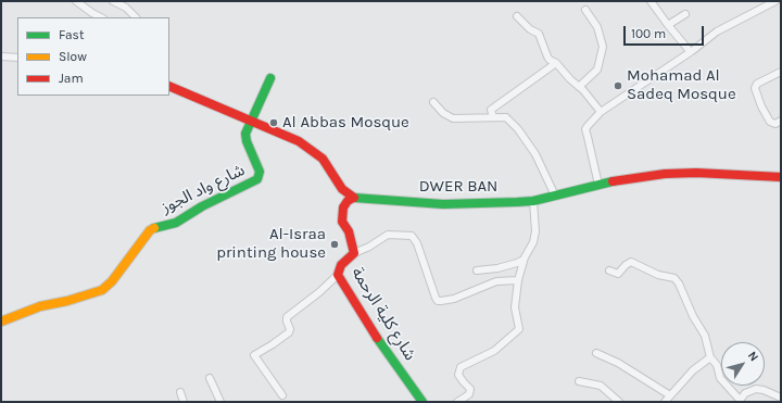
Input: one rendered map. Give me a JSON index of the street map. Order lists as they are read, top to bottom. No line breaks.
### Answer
{"streets":{"street":["DWER BAN","شارع واد الجوز","شارع كلية الرحمة"]},"crossings":[["DWER BAN","شارع كلية الرحمة"]],"places":["Mohamad Al Sadeq Mosque","Al Abbas Mosque","Al-Israa printing house"],"legend":["Fast","Slow","Jam"],"scale_bar":"100 m","north":"top right"}
